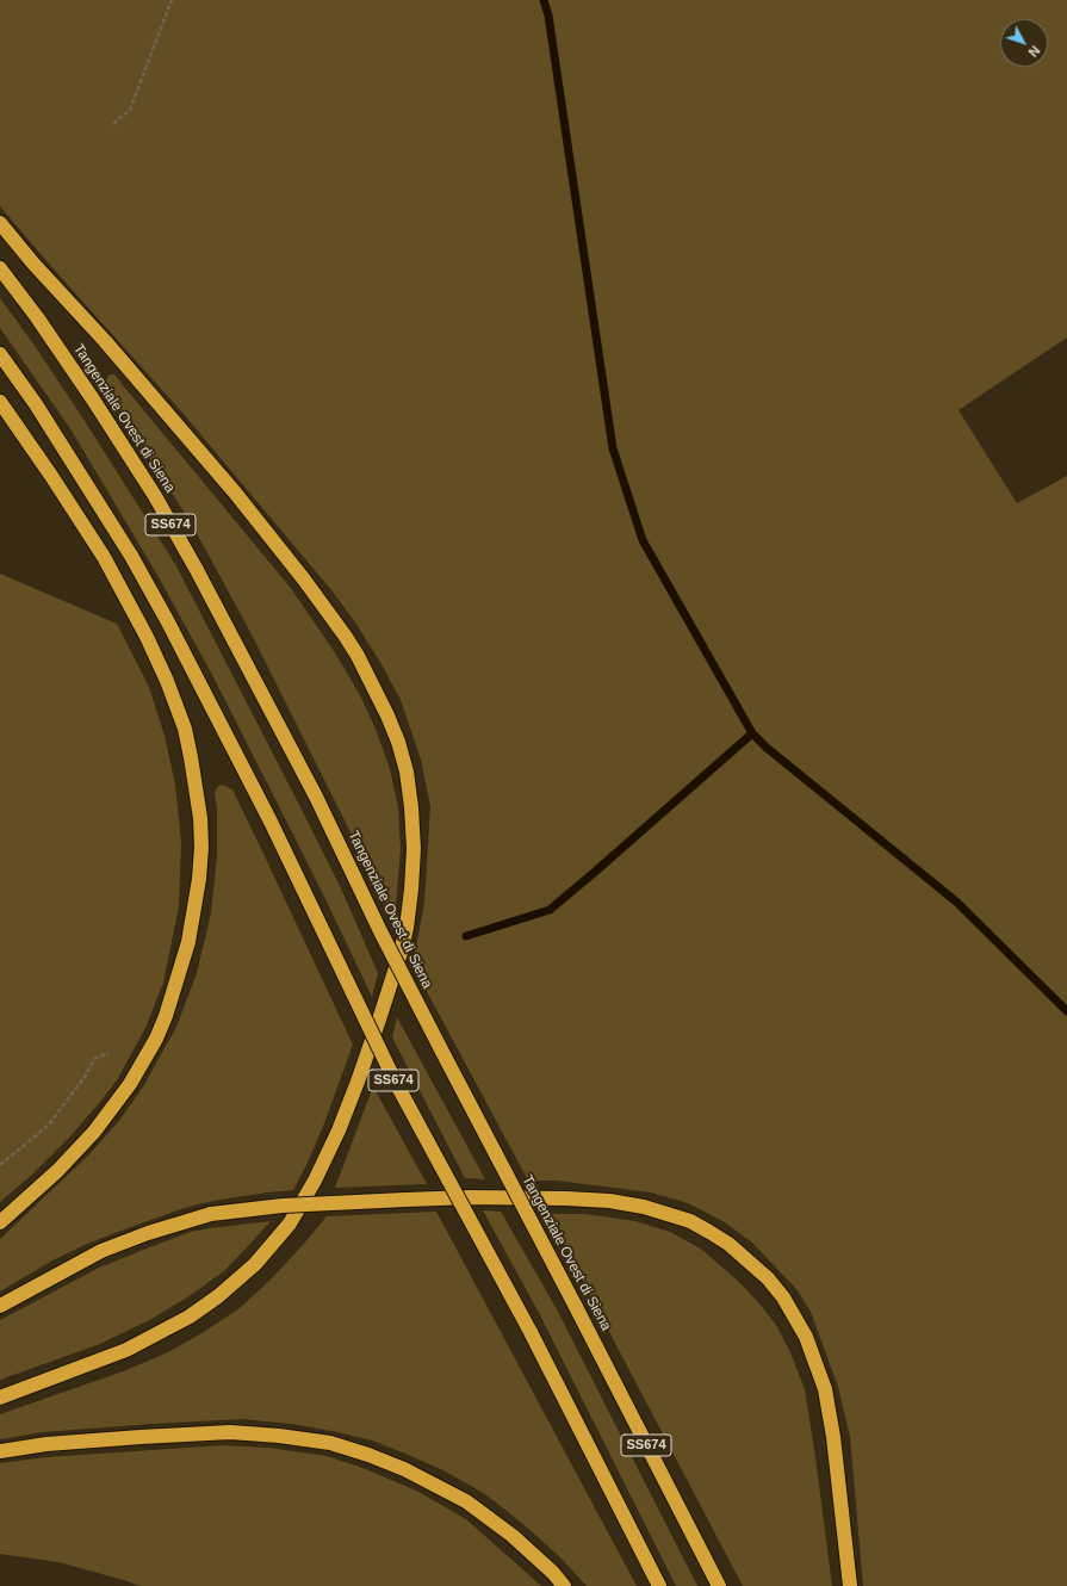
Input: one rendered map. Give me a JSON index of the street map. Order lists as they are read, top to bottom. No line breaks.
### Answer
{"streets":{"highway":["Tangenziale Ovest di Siena","SS674"]},"north":"bottom right"}
